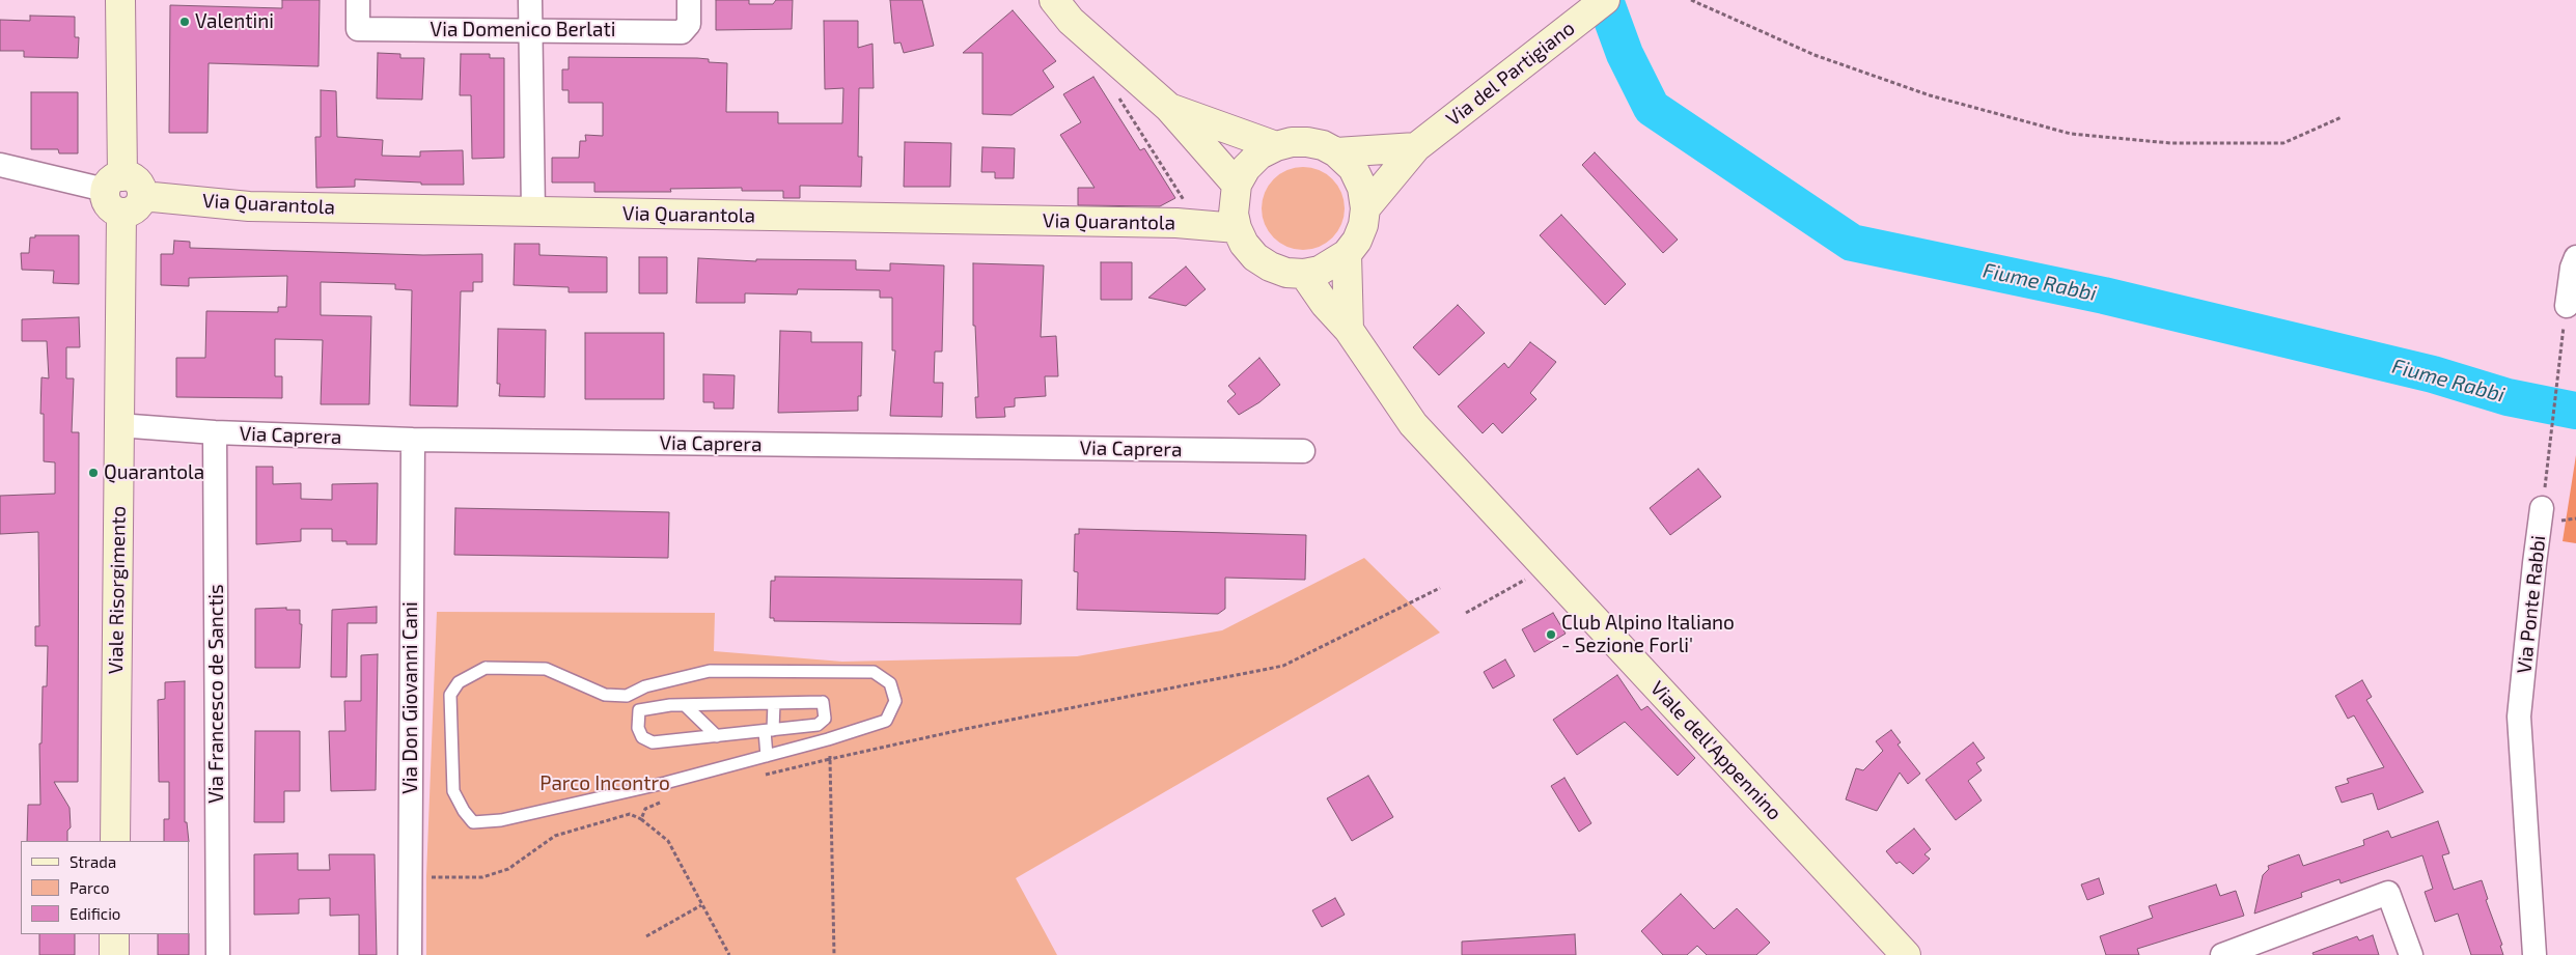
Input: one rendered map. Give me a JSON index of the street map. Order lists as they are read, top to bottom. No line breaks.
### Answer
{"streets":{"main road":["Via del Partigiano","Via Quarantola","Viale Risorgimento","Viale dell'Appennino"],"street":["Via Domenico Berlati","Via Caprera","Via Ponte Rabbi","Via Francesco de Sanctis","Via Don Giovanni Cani"]},"crossings":[["Via del Partigiano","Via Quarantola"],["Via del Partigiano","Viale dell'Appennino"],["Via Quarantola","Viale Risorgimento"],["Via Quarantola","Viale dell'Appennino"],["Via Caprera","Viale Risorgimento"],["Via Caprera","Via Francesco de Sanctis"],["Via Caprera","Via Don Giovanni Cani"]],"water":["Fiume Rabbi"],"parks":["Parco Incontro"],"places":["Valentini","Quarantola","Club Alpino Italiano - Sezione Forli'"],"legend":["Strada","Parco","Edificio"]}
